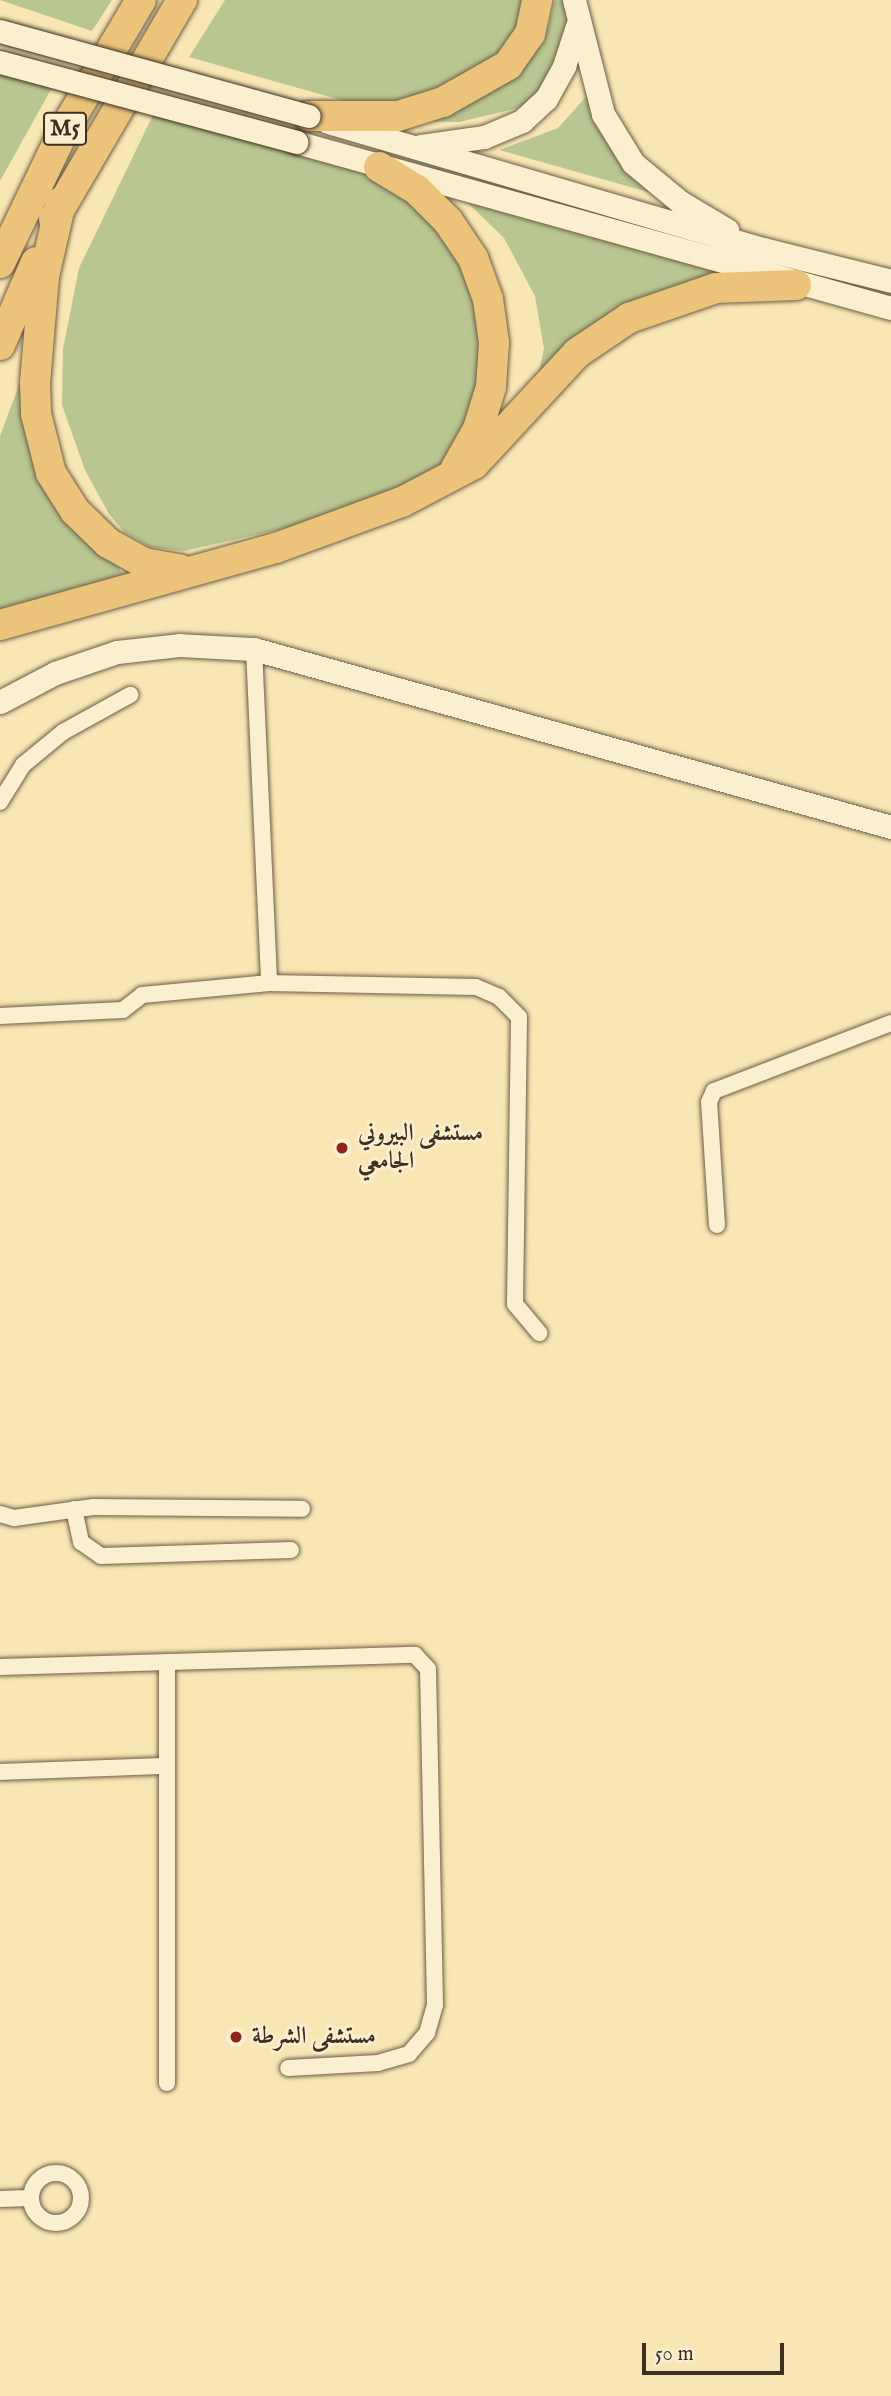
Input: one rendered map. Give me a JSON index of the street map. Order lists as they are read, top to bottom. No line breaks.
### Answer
{"streets":{"highway":["M5"]},"places":["مستشفى البيروني الجامعي","مستشفى الشرطة"],"scale_bar":"50 m"}
